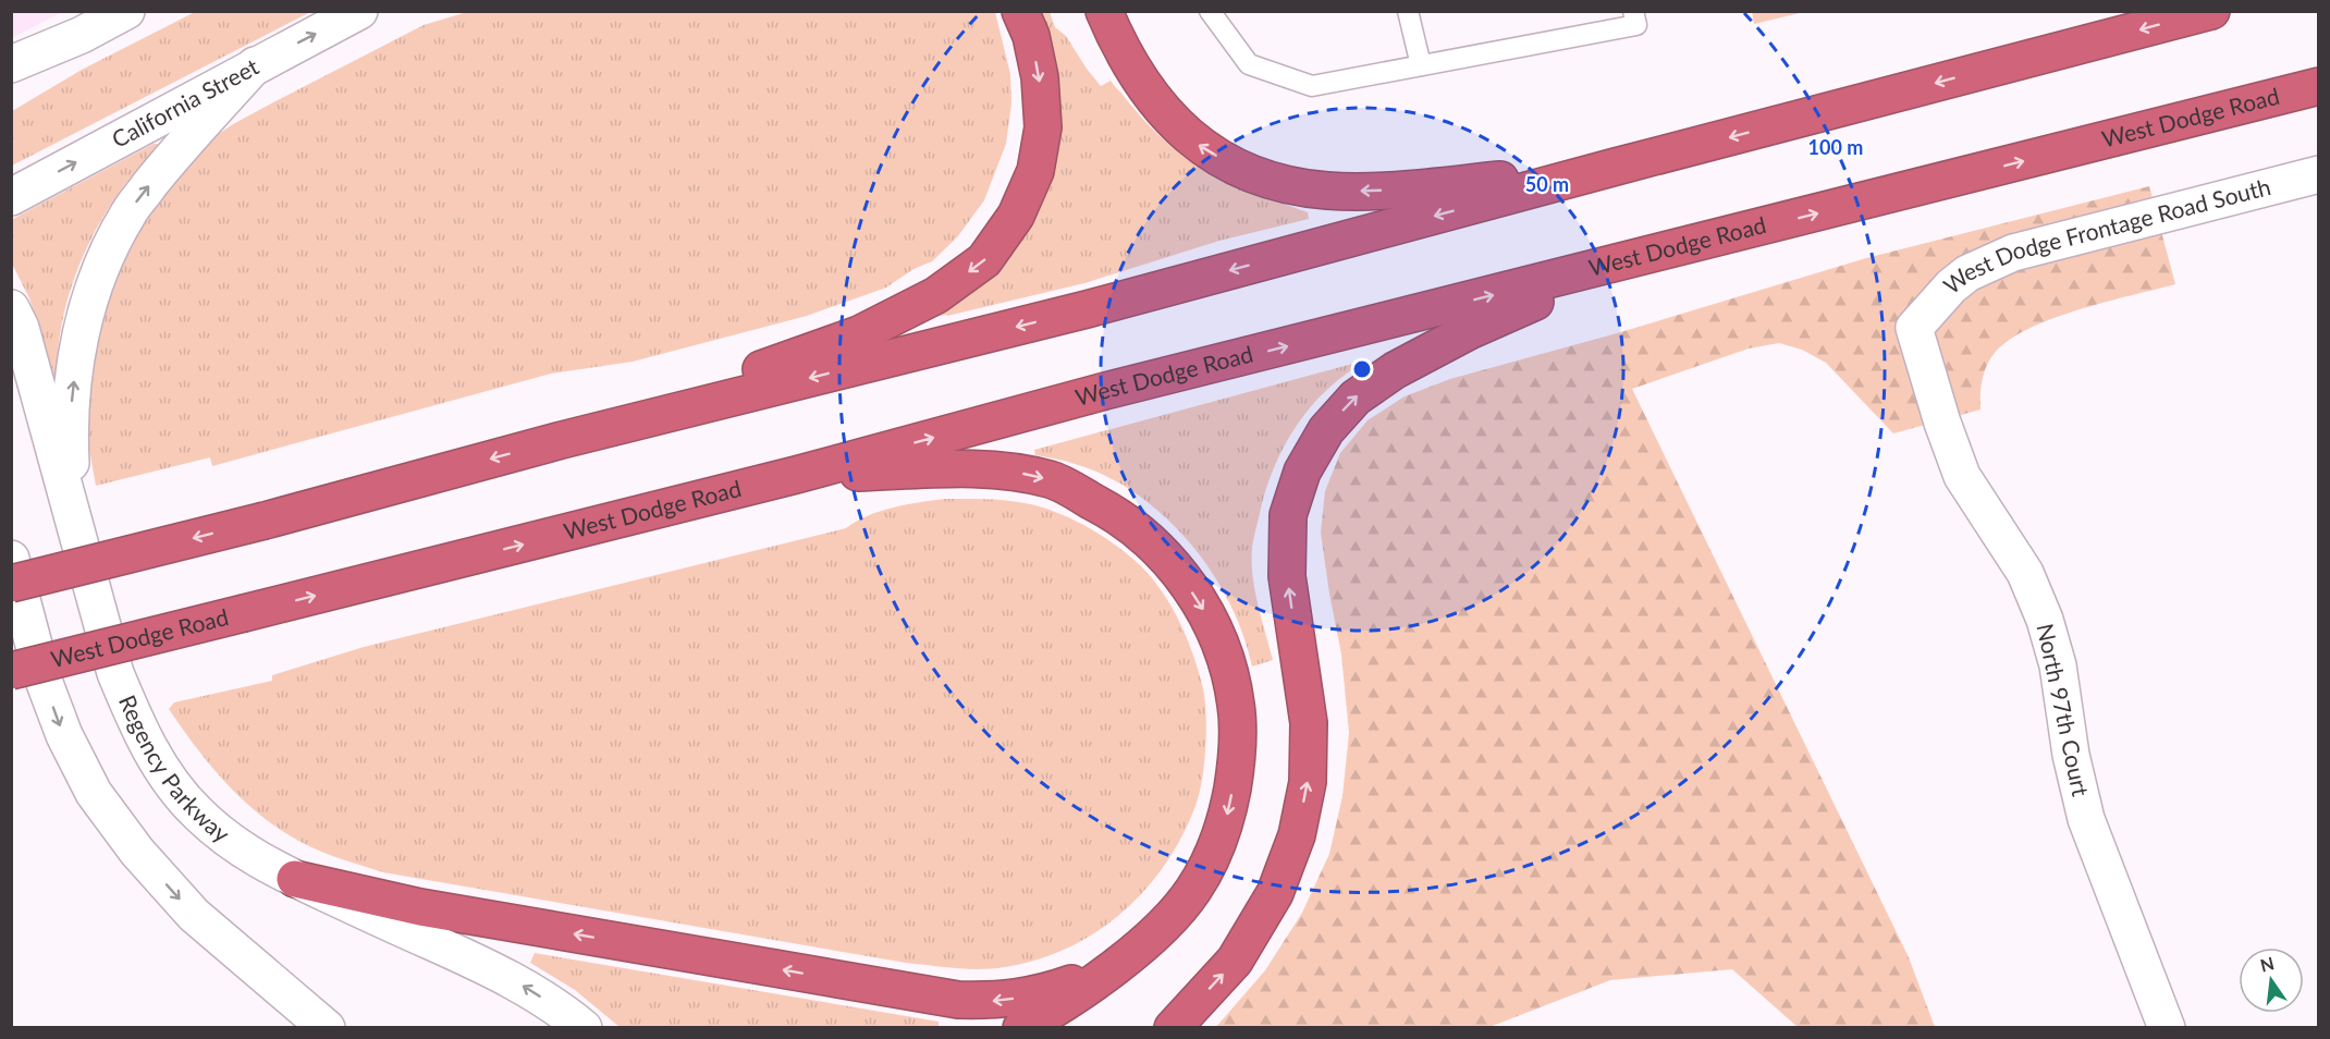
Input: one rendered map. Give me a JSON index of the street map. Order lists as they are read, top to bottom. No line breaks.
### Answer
{"streets":{"highway":["West Dodge Road"],"main road":["California Street","West Dodge Frontage Road South","North 97th Court","Regency Parkway"]},"crossings":[["West Dodge Frontage Road South","North 97th Court"]],"north":"top","rings":["100 m","50 m"]}
